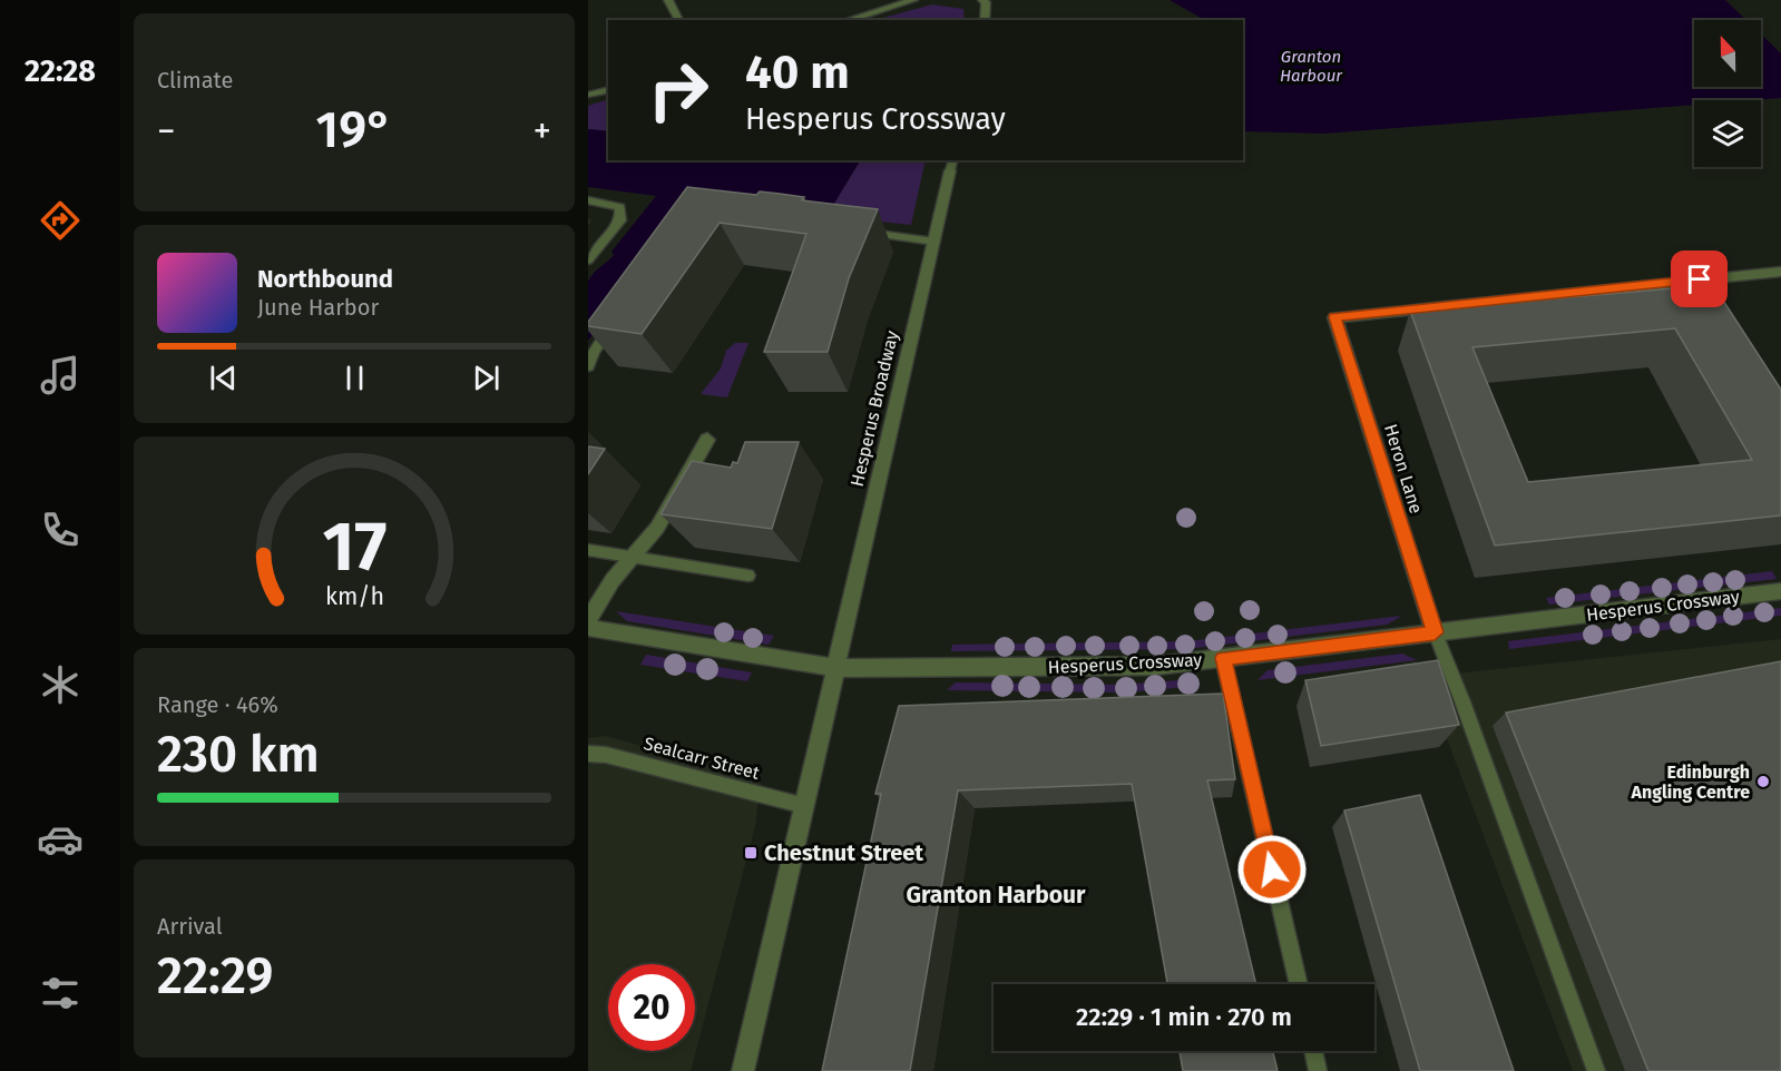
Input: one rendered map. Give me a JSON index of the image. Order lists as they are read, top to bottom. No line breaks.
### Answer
{"streets":{"street":["Hesperus Broadway","Heron Lane","Hesperus Crossway"],"lane":["Sealcarr Street"]},"crossings":[["Hesperus Broadway","Hesperus Crossway"],["Heron Lane","Hesperus Crossway"]],"districts":["Granton Harbour"],"water":["Granton Harbour"],"places":{"other":["Edinburgh Angling Centre"],"transit":["Chestnut Street"]},"north":"top","page":{"tabs":"22:28","tile":["Climate",["Range · 46%","230 km"],["Arrival","22:29"]],"turn":["40 m","Hesperus Crossway"],"heat":["−","19°","+"],"song":["Northbound","June Harbor"],"limit":"20","trip":"22:29 · 1 min · 270 m","gauge":["17","km/h"]}}
